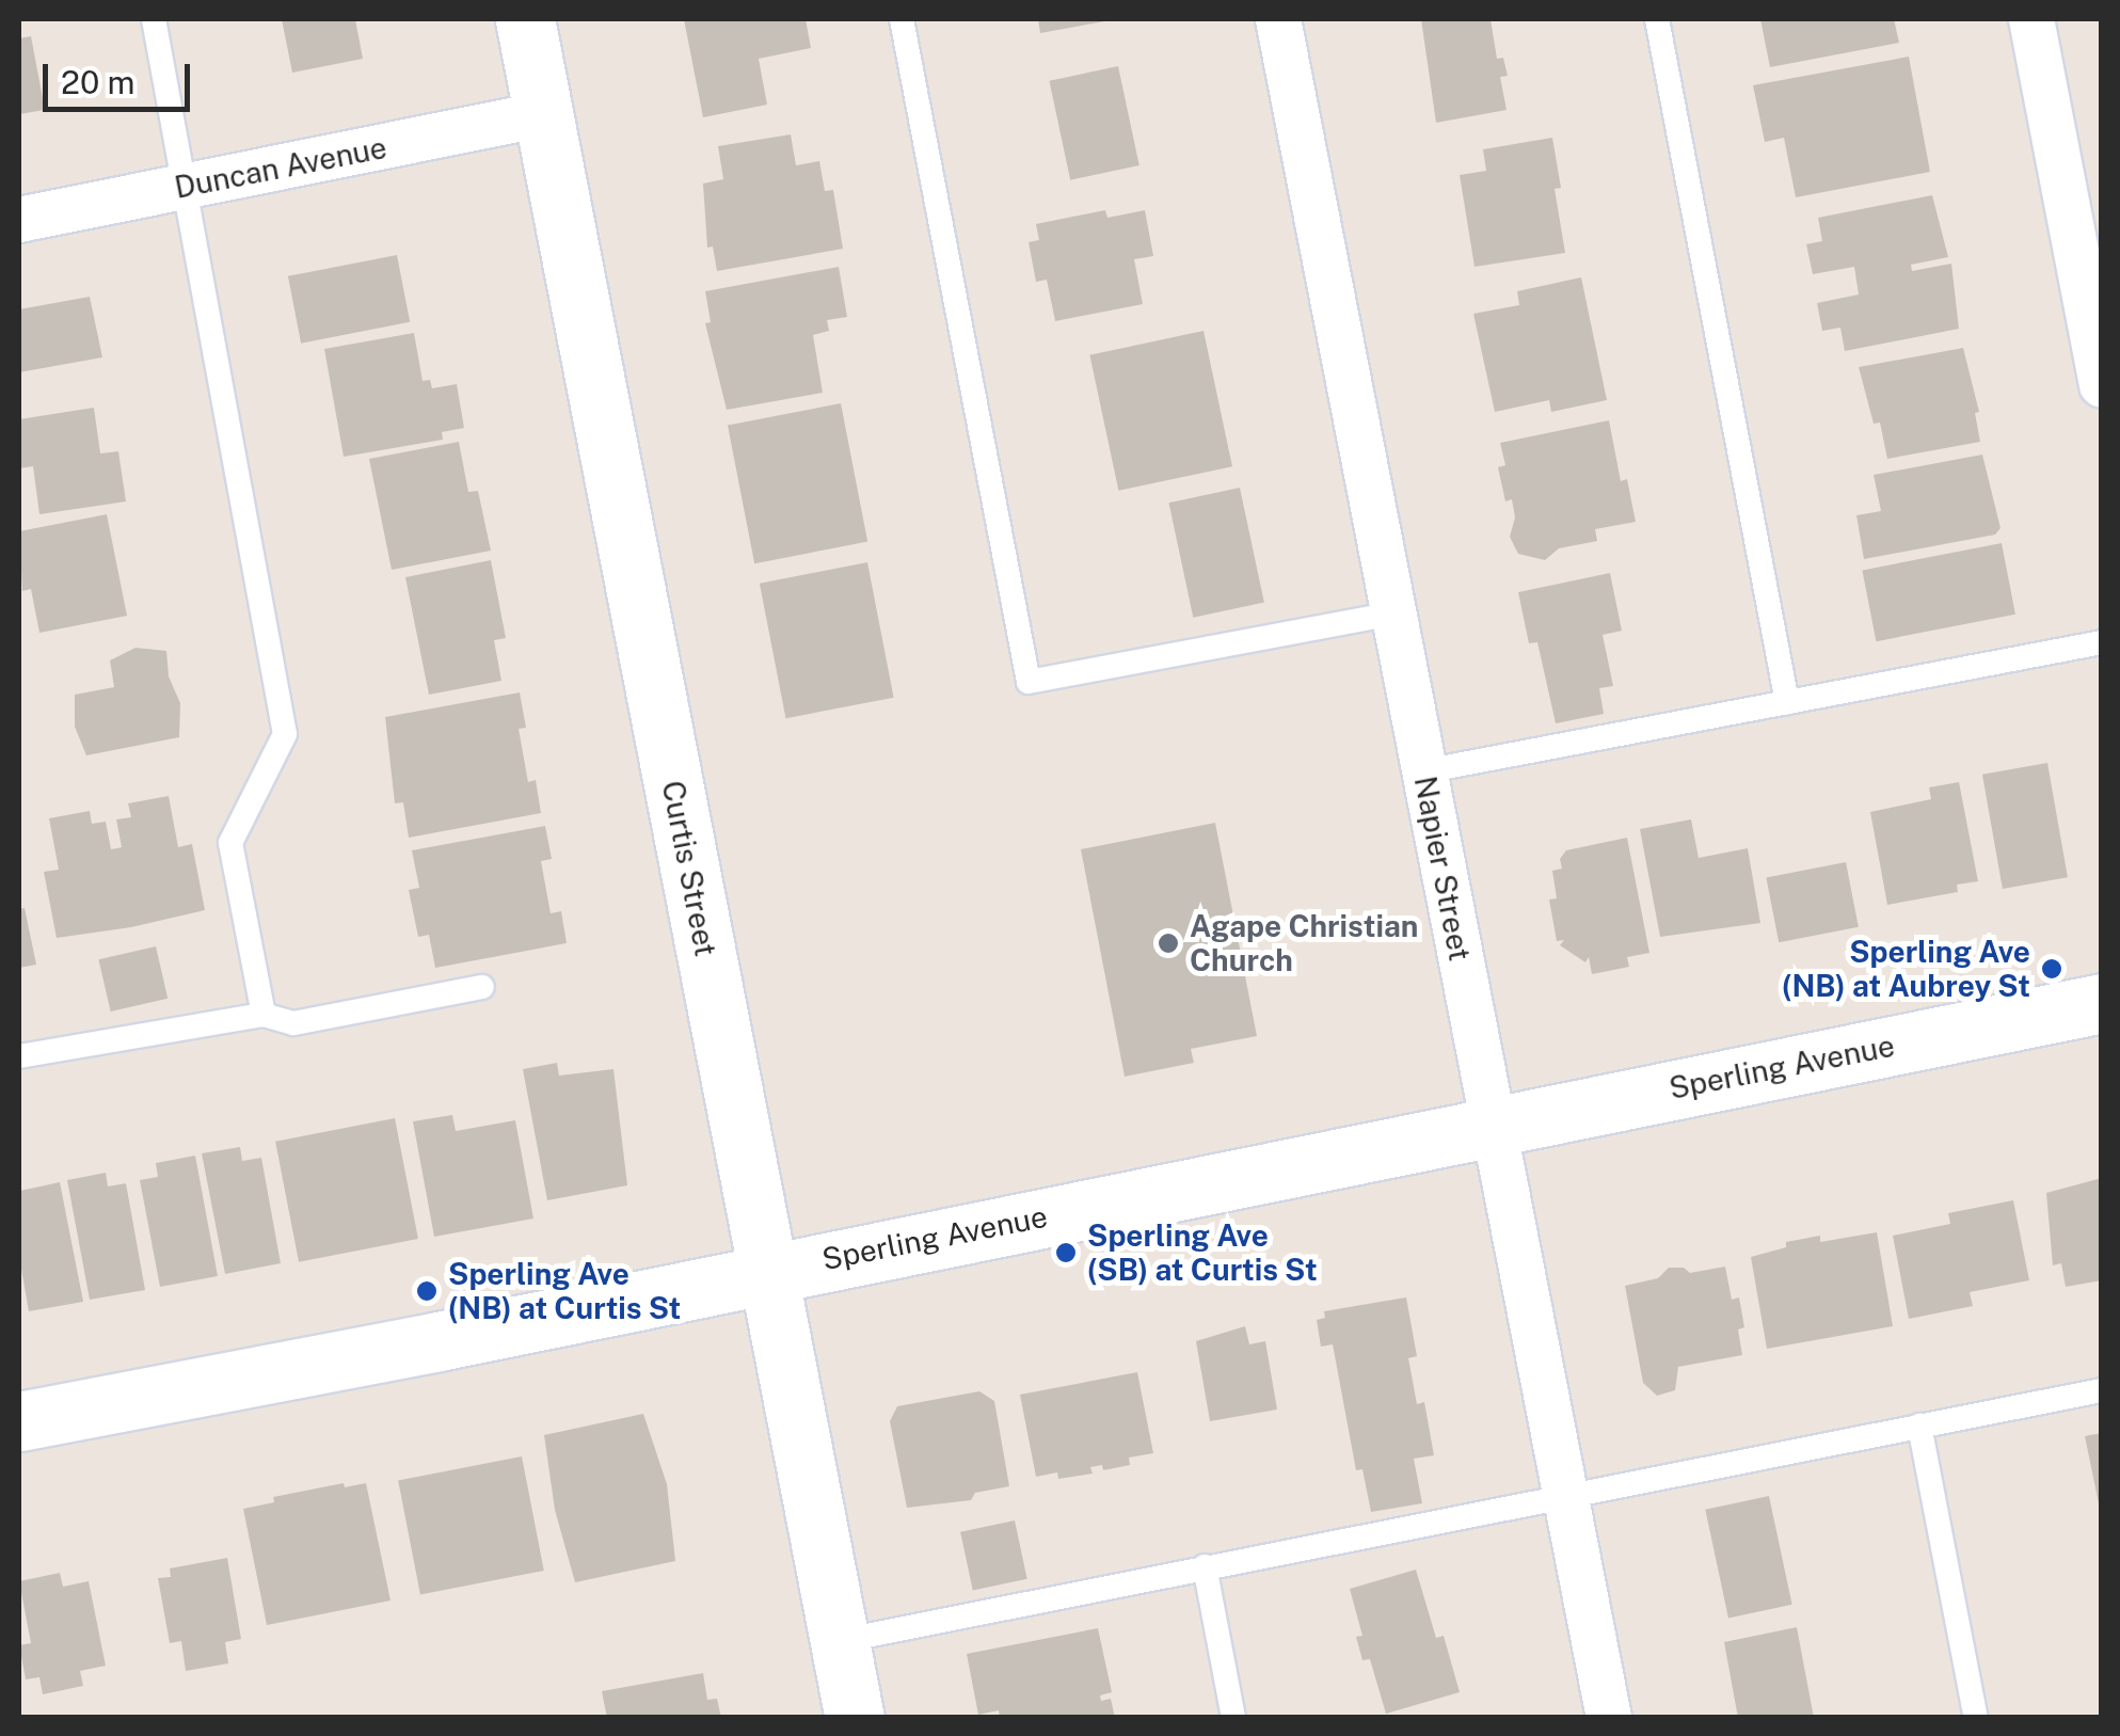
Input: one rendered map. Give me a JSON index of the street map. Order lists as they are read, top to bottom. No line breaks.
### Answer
{"streets":{"street":["Duncan Avenue","Curtis Street","Napier Street","Sperling Avenue"]},"crossings":[["Duncan Avenue","Curtis Street"],["Curtis Street","Sperling Avenue"],["Napier Street","Sperling Avenue"]],"places":["Agape Christian Church","Sperling Ave (NB) at Aubrey St","Sperling Ave (SB) at Curtis St","Sperling Ave (NB) at Curtis St"],"scale_bar":"20 m"}
